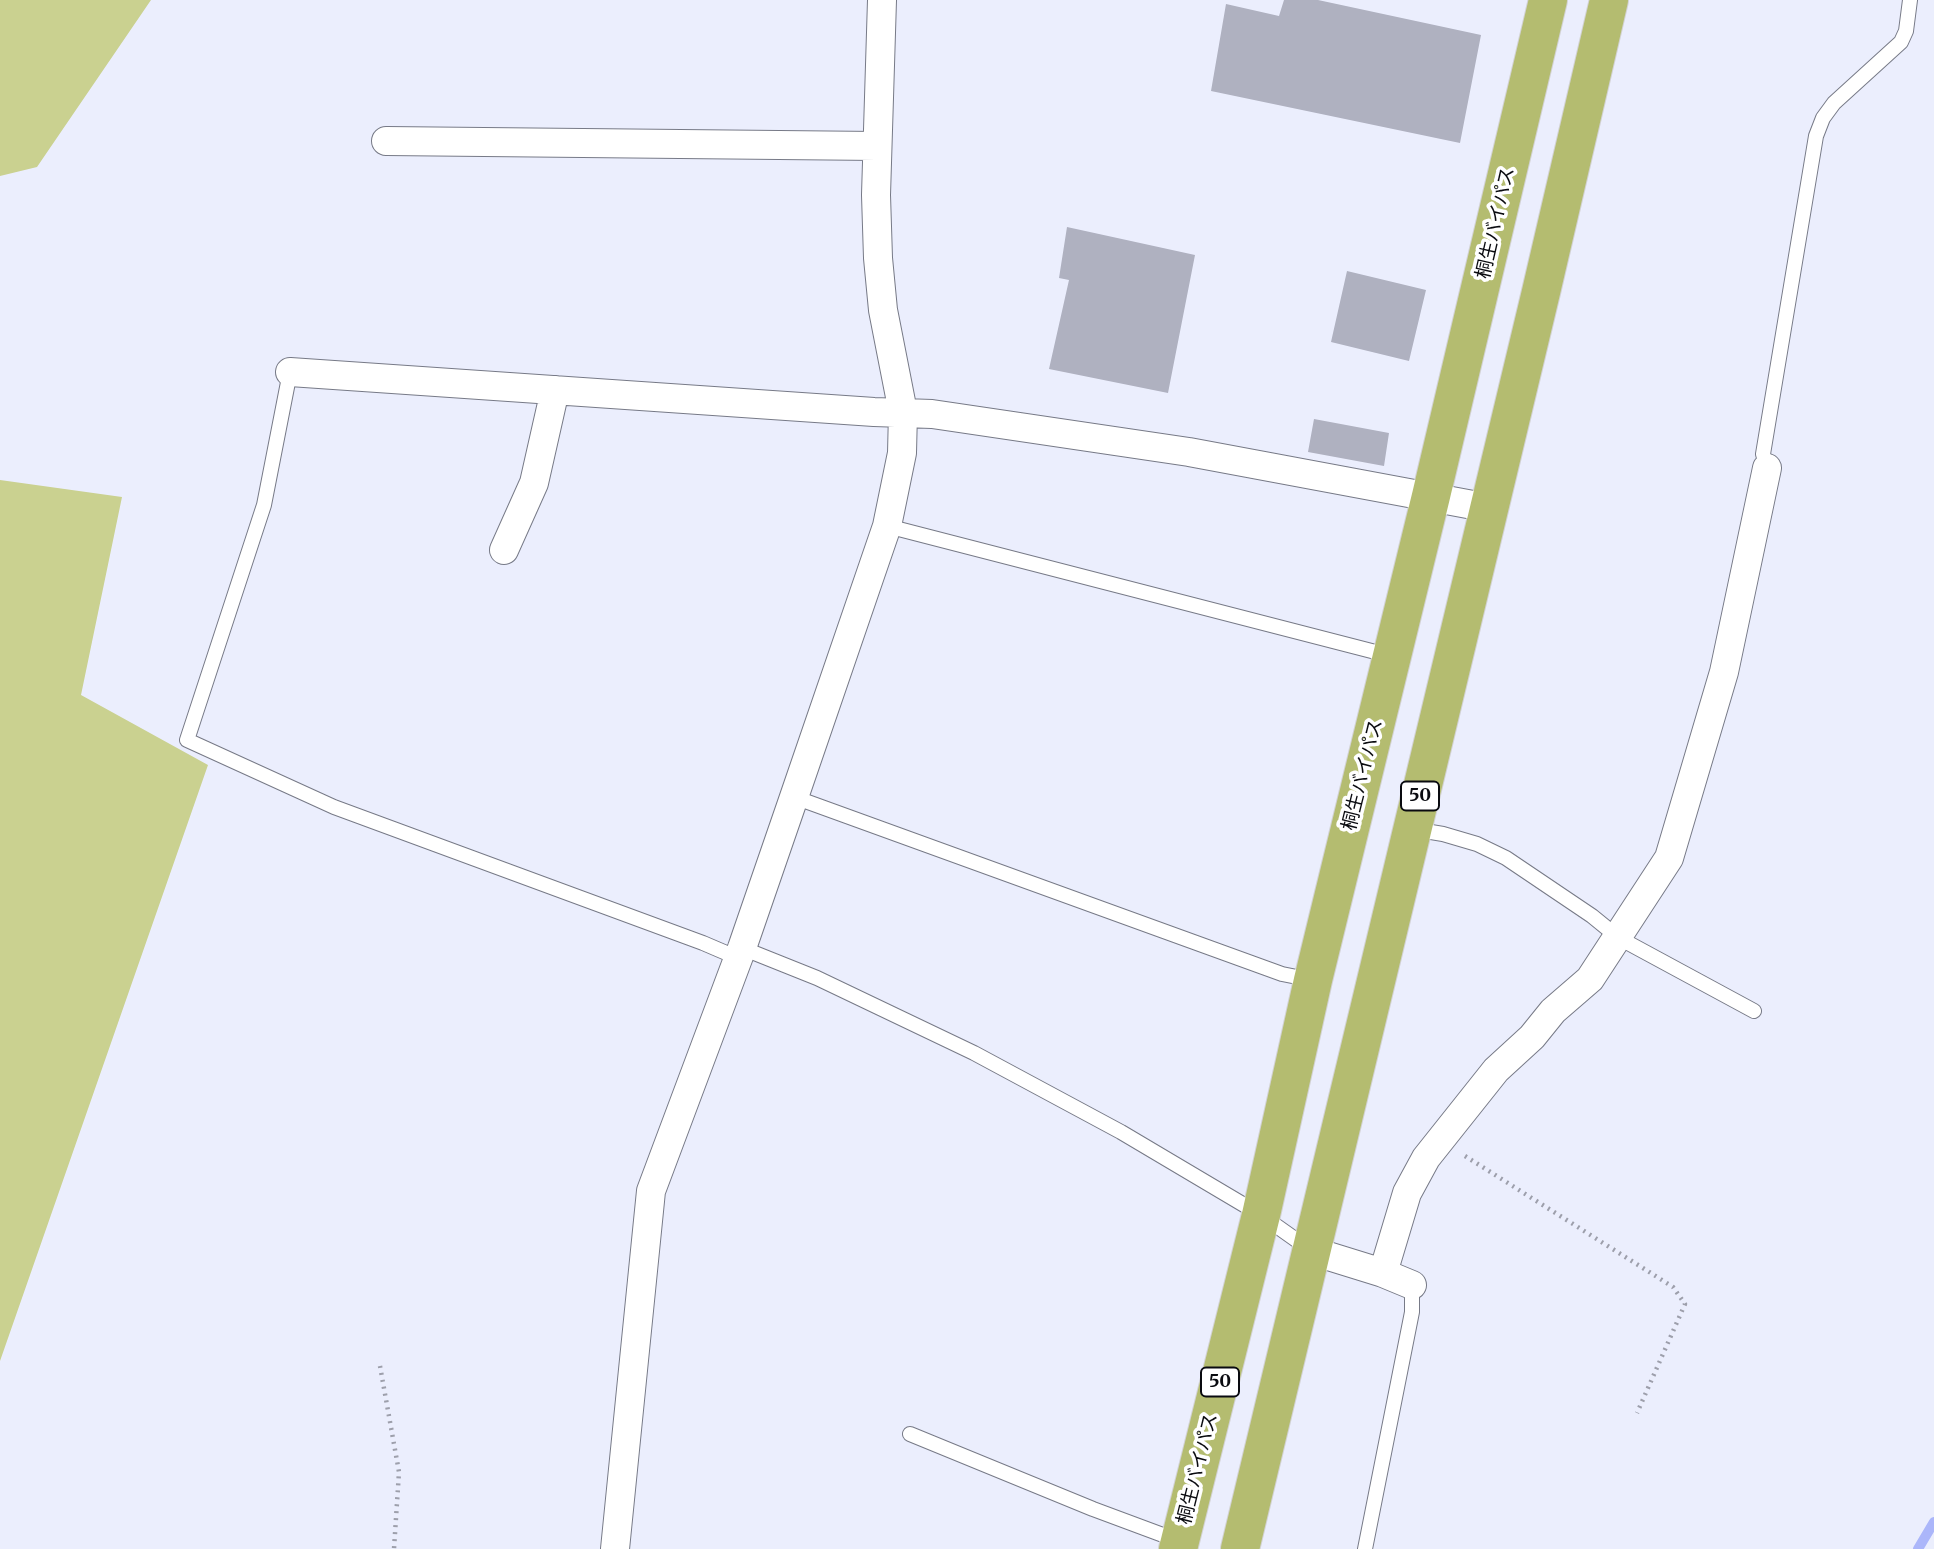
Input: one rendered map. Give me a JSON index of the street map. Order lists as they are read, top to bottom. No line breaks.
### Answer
{"streets":{"highway":["桐生バイパス","50"]}}
